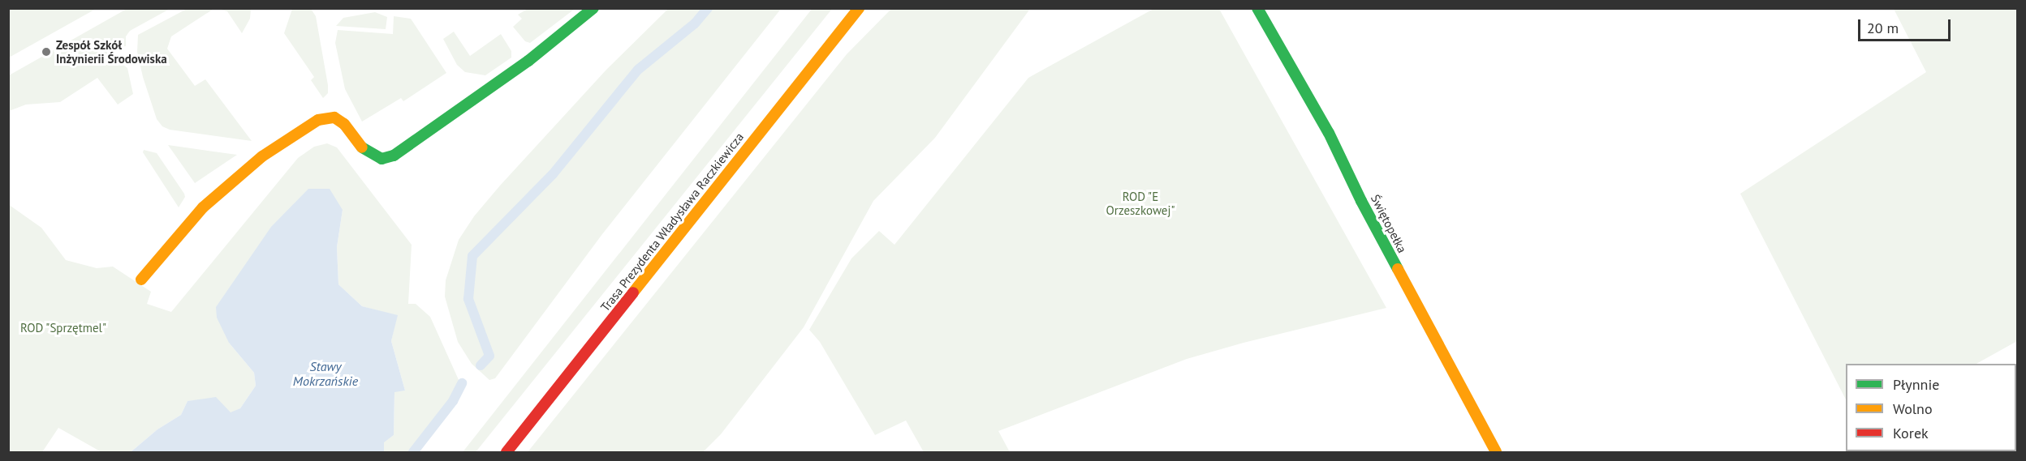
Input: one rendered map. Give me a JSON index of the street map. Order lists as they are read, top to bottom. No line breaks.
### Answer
{"streets":{"street":["Trasa Prezydenta Władysława Raczkiewicza","Świętopełka"]},"water":["Stawy Mokrzańskie"],"parks":["ROD \"E Orzeszkowej\"","ROD \"Sprzętmel\""],"places":["Zespół Szkół Inżynierii Środowiska"],"legend":["Płynnie","Wolno","Korek"],"scale_bar":"20 m"}
